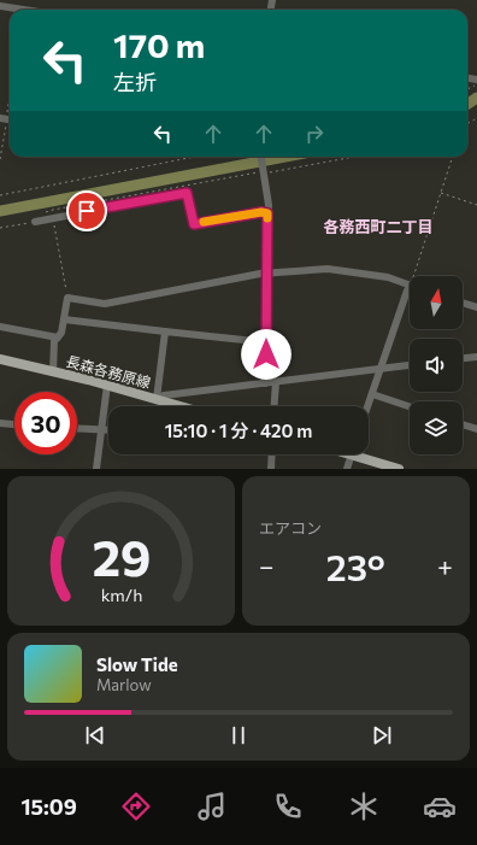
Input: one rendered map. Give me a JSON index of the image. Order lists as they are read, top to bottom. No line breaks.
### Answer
{"streets":{"main road":["長森各務原線"]},"districts":["各務西町二丁目"],"north":"top","page":{"turn":["170 m","左折"],"limit":"30","trip":"15:10 · 1 分 · 420 m","tile":"エアコン","heat":["−","23°","+"],"song":["Slow Tide","Marlow"],"tabs":"15:09","gauge":["29","km/h"]}}
